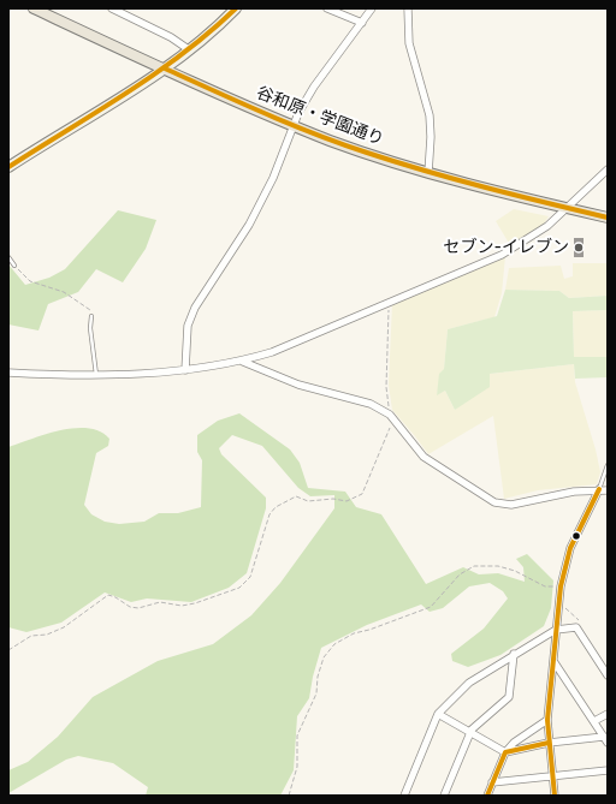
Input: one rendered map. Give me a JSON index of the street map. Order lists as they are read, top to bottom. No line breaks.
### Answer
{"streets":{"main road":["谷和原・学園通り"]},"places":["セブン-イレブン"]}
